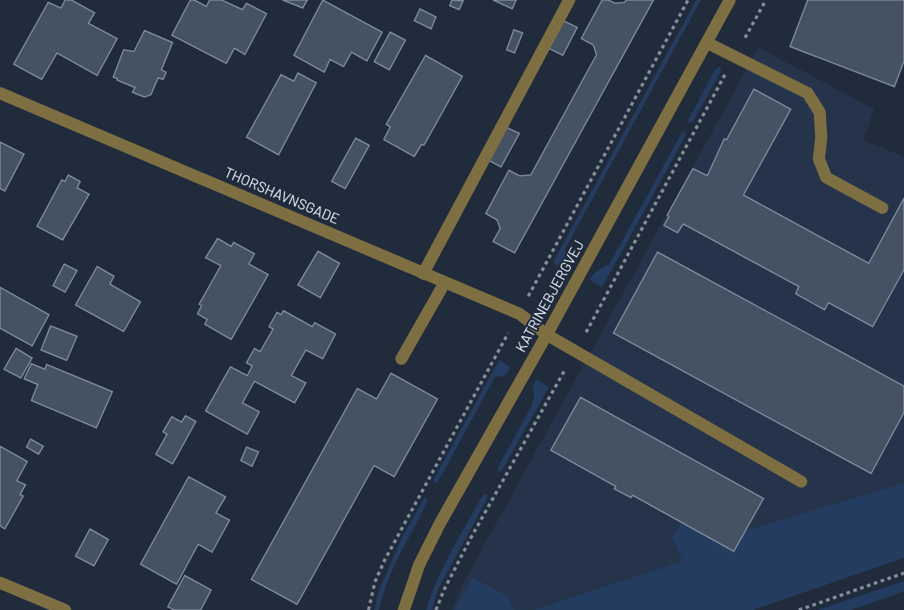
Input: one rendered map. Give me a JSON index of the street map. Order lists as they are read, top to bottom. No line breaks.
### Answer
{"streets":{"street":["THORSHAVNSGADE","KATRINEBJERGVEJ"]},"crossings":[["THORSHAVNSGADE","KATRINEBJERGVEJ"]]}
